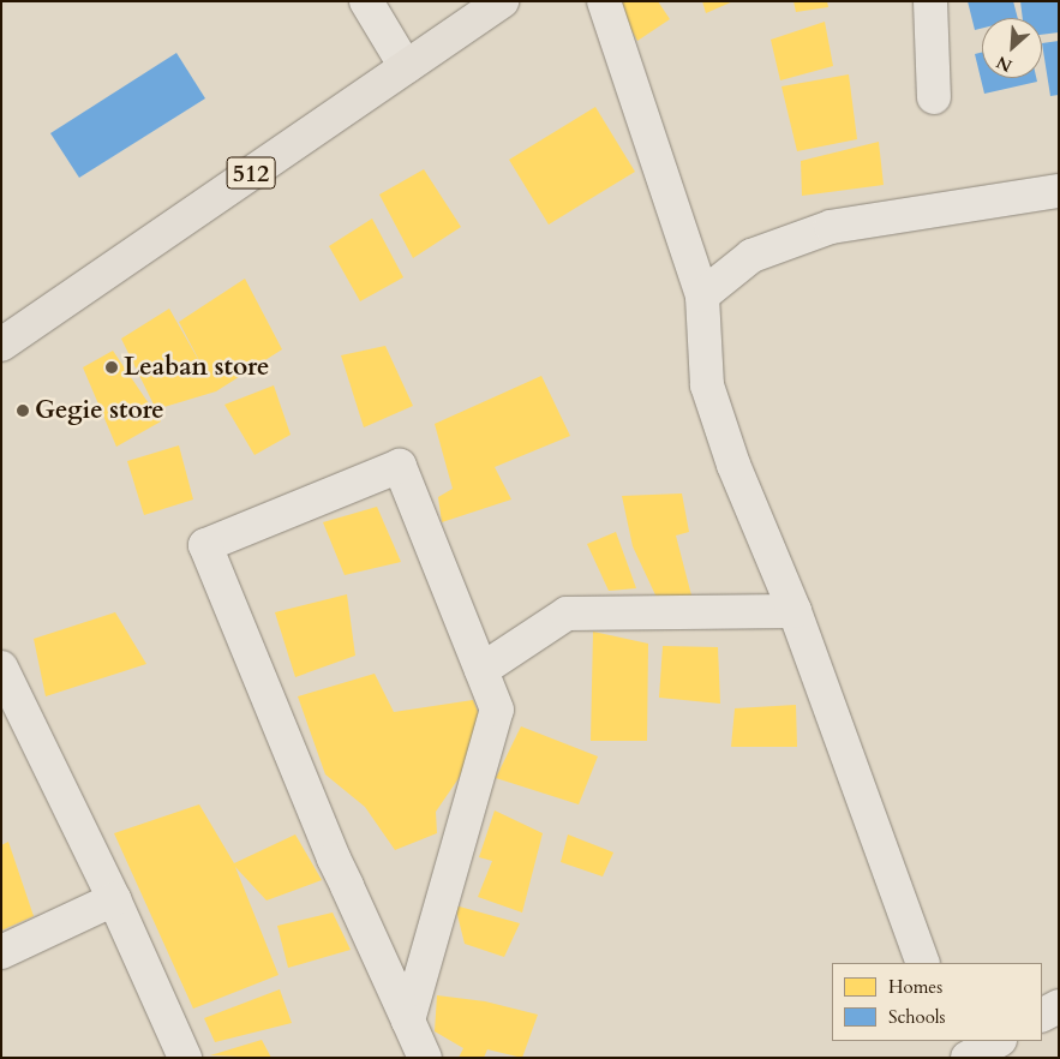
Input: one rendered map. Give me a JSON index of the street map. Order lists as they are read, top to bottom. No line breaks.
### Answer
{"streets":{"main road":["512"]},"places":["Leaban store","Gegie store"],"legend":["Homes","Schools"],"north":"bottom left"}
